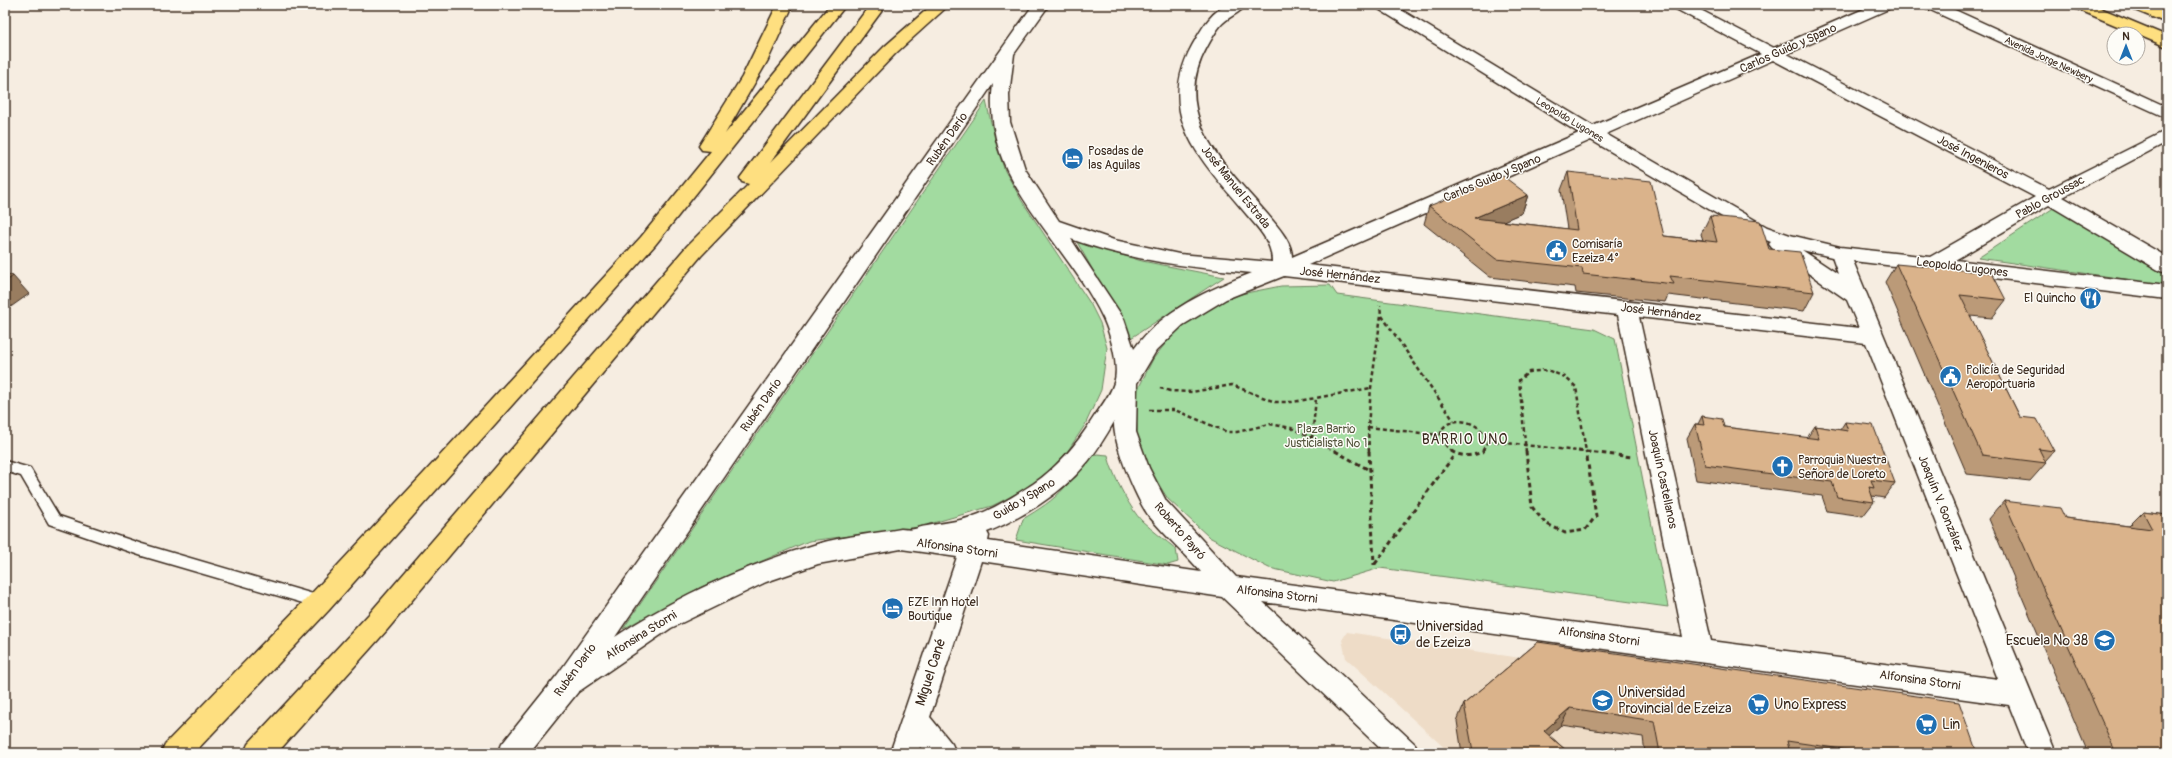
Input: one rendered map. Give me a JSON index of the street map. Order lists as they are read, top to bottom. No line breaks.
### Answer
{"streets":{"street":["Carlos Guido y Spano","Avenida Jorge Newbery","Leopoldo Lugones","Rubén Darío","José Ingenieros","José Manuel Estrada","Pablo Groussac","José Hernández","Joaquín Castellanos","Guido y Spano","Joaquín V. González","Roberto Payró","Alfonsina Storni","Miguel Cané"]},"crossings":[["Carlos Guido y Spano","Leopoldo Lugones"],["Carlos Guido y Spano","José Ingenieros"],["Carlos Guido y Spano","José Manuel Estrada"],["Carlos Guido y Spano","José Hernández"],["Carlos Guido y Spano","Guido y Spano"],["Carlos Guido y Spano","Roberto Payró"],["Leopoldo Lugones","Pablo Groussac"],["Leopoldo Lugones","Joaquín V. González"],["Rubén Darío","Alfonsina Storni"],["José Ingenieros","Pablo Groussac"],["José Manuel Estrada","José Hernández"],["José Hernández","Joaquín Castellanos"],["José Hernández","Joaquín V. González"],["José Hernández","Roberto Payró"],["Joaquín Castellanos","Alfonsina Storni"],["Guido y Spano","Roberto Payró"],["Guido y Spano","Alfonsina Storni"],["Guido y Spano","Miguel Cané"],["Joaquín V. González","Alfonsina Storni"],["Roberto Payró","Alfonsina Storni"],["Alfonsina Storni","Miguel Cané"]],"districts":["BARRIO UNO"],"parks":["Plaza Barrio Justicialista Nº 1"],"places":{"hotel":["Posadas de las Aguilas","EZE Inn Hotel Boutique"],"public building":["Comisaría Ezeiza 4°","Policía de Seguridad Aeroportuaria"],"restaurant":["El Quincho"],"church":["Parroquia Nuestra Señora de Loreto"],"bus stop":["Universidad de Ezeiza"],"school or university":["Escuela Nº 38","Universidad Provincial de Ezeiza"],"supermarket":["Uno Express","Lin"]},"north":"top"}
